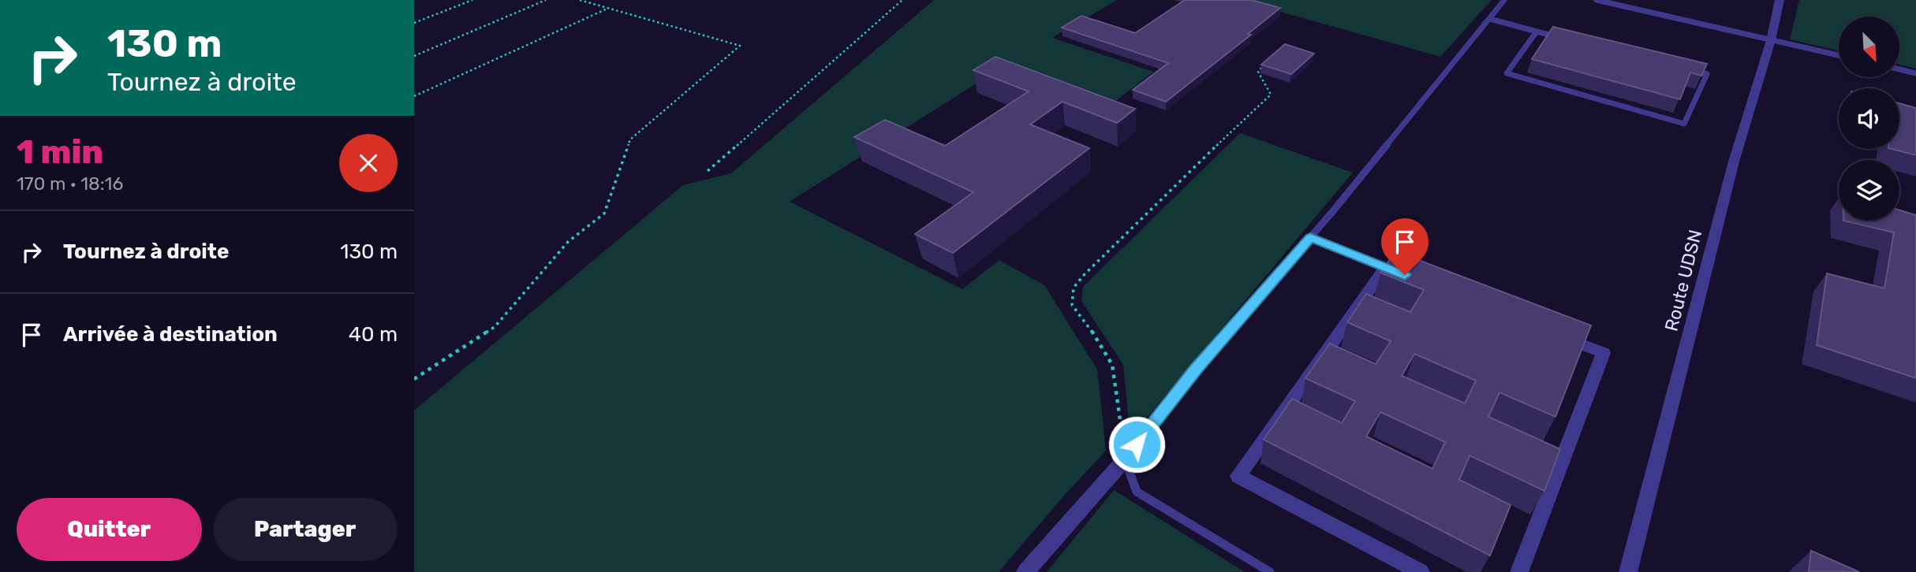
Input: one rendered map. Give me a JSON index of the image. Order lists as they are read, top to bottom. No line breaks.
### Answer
{"streets":{"street":["Route UDSN"]},"north":"bottom right","page":{"turn":["130 m","Tournez à droite"],"heading":["1 min","170 m · 18:16"],"list":[{"name":"Tournez à droite","value":"130 m"},{"name":"Arrivée à destination","value":"40 m"}],"buttons":["Quitter","Partager"]}}
